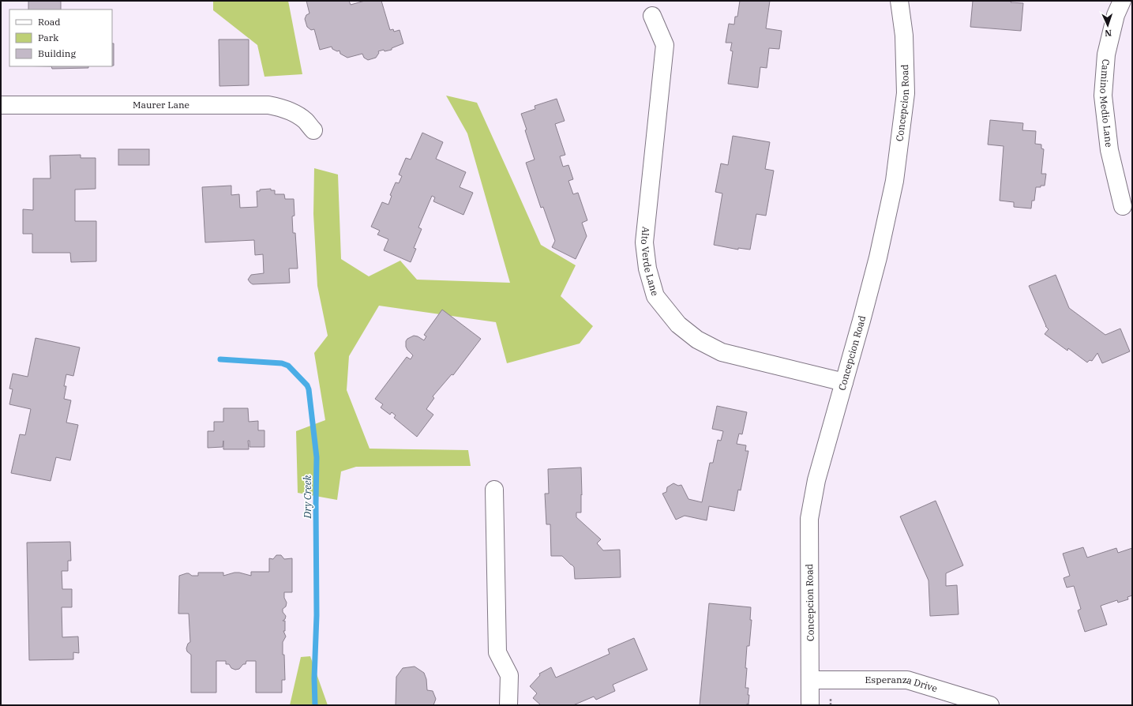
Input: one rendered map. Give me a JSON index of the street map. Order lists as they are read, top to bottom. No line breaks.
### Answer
{"streets":{"street":["Concepcion Road","Camino Medio Lane","Maurer Lane","Alto Verde Lane","Esperanza Drive"]},"crossings":[["Concepcion Road","Alto Verde Lane"],["Concepcion Road","Esperanza Drive"]],"water":["Dry Creek"],"legend":["Road","Park","Building"],"north":"bottom"}
